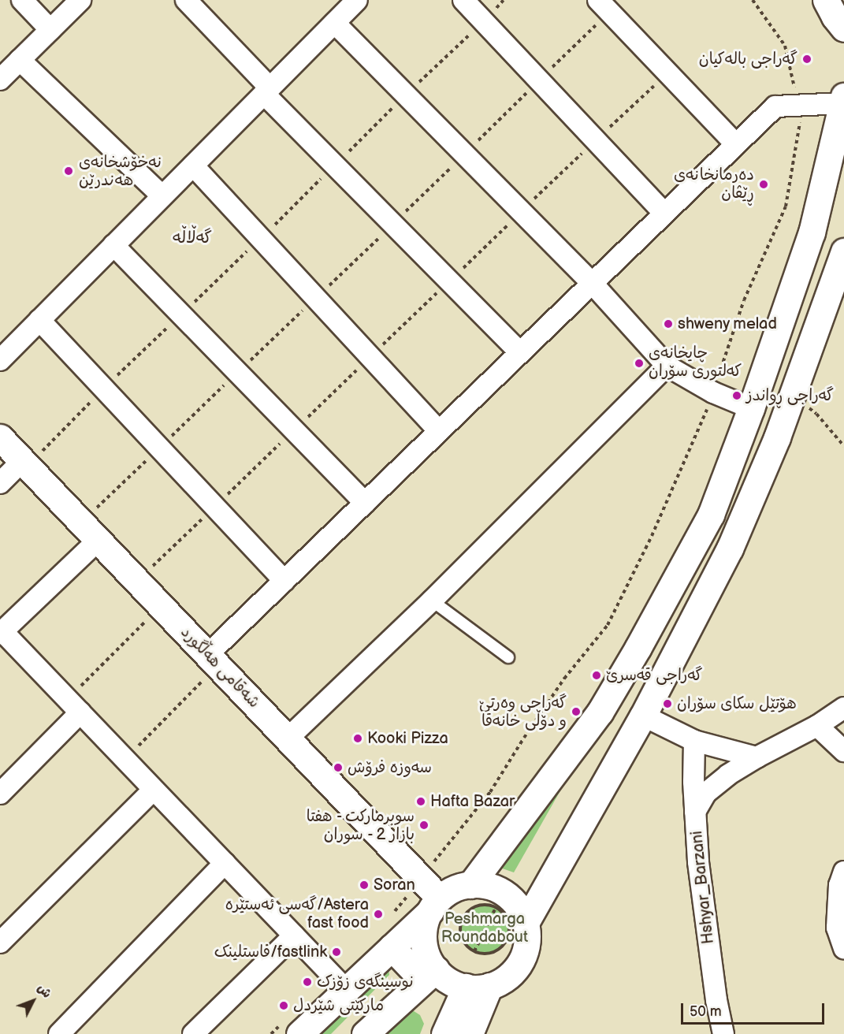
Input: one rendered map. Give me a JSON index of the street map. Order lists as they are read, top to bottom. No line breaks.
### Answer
{"streets":{"main road":["شەقامی ھەڵگورد"],"street":["Hshyar_Barzani"]},"districts":["گەڵاڵە"],"parks":["Peshmarga Roundabout"],"places":["گەراجی بالەکیان","نەخۆشخانەی هەندرێن","دەرمانخانەی ڕێڤان","shweny melad","چایخانەی کەلتوری سۆران","گەراجی ڕواندز","گەراجی قەسرێ","هۆتێل سکای سۆران","گەراجی وەرتێ و دۆڵی خانەقا","Kooki Pizza","سەوزە فرۆش","Hafta Bazar","سوبرماركت - هفتا بازار 2 - سوران","Soran","گەسی ئەستێرە/Astera fast food","فاستلینک/fastlink","نوسینگەی زۆزک","مارکێتی شێردل"],"scale_bar":"50 m","north":"top right"}
